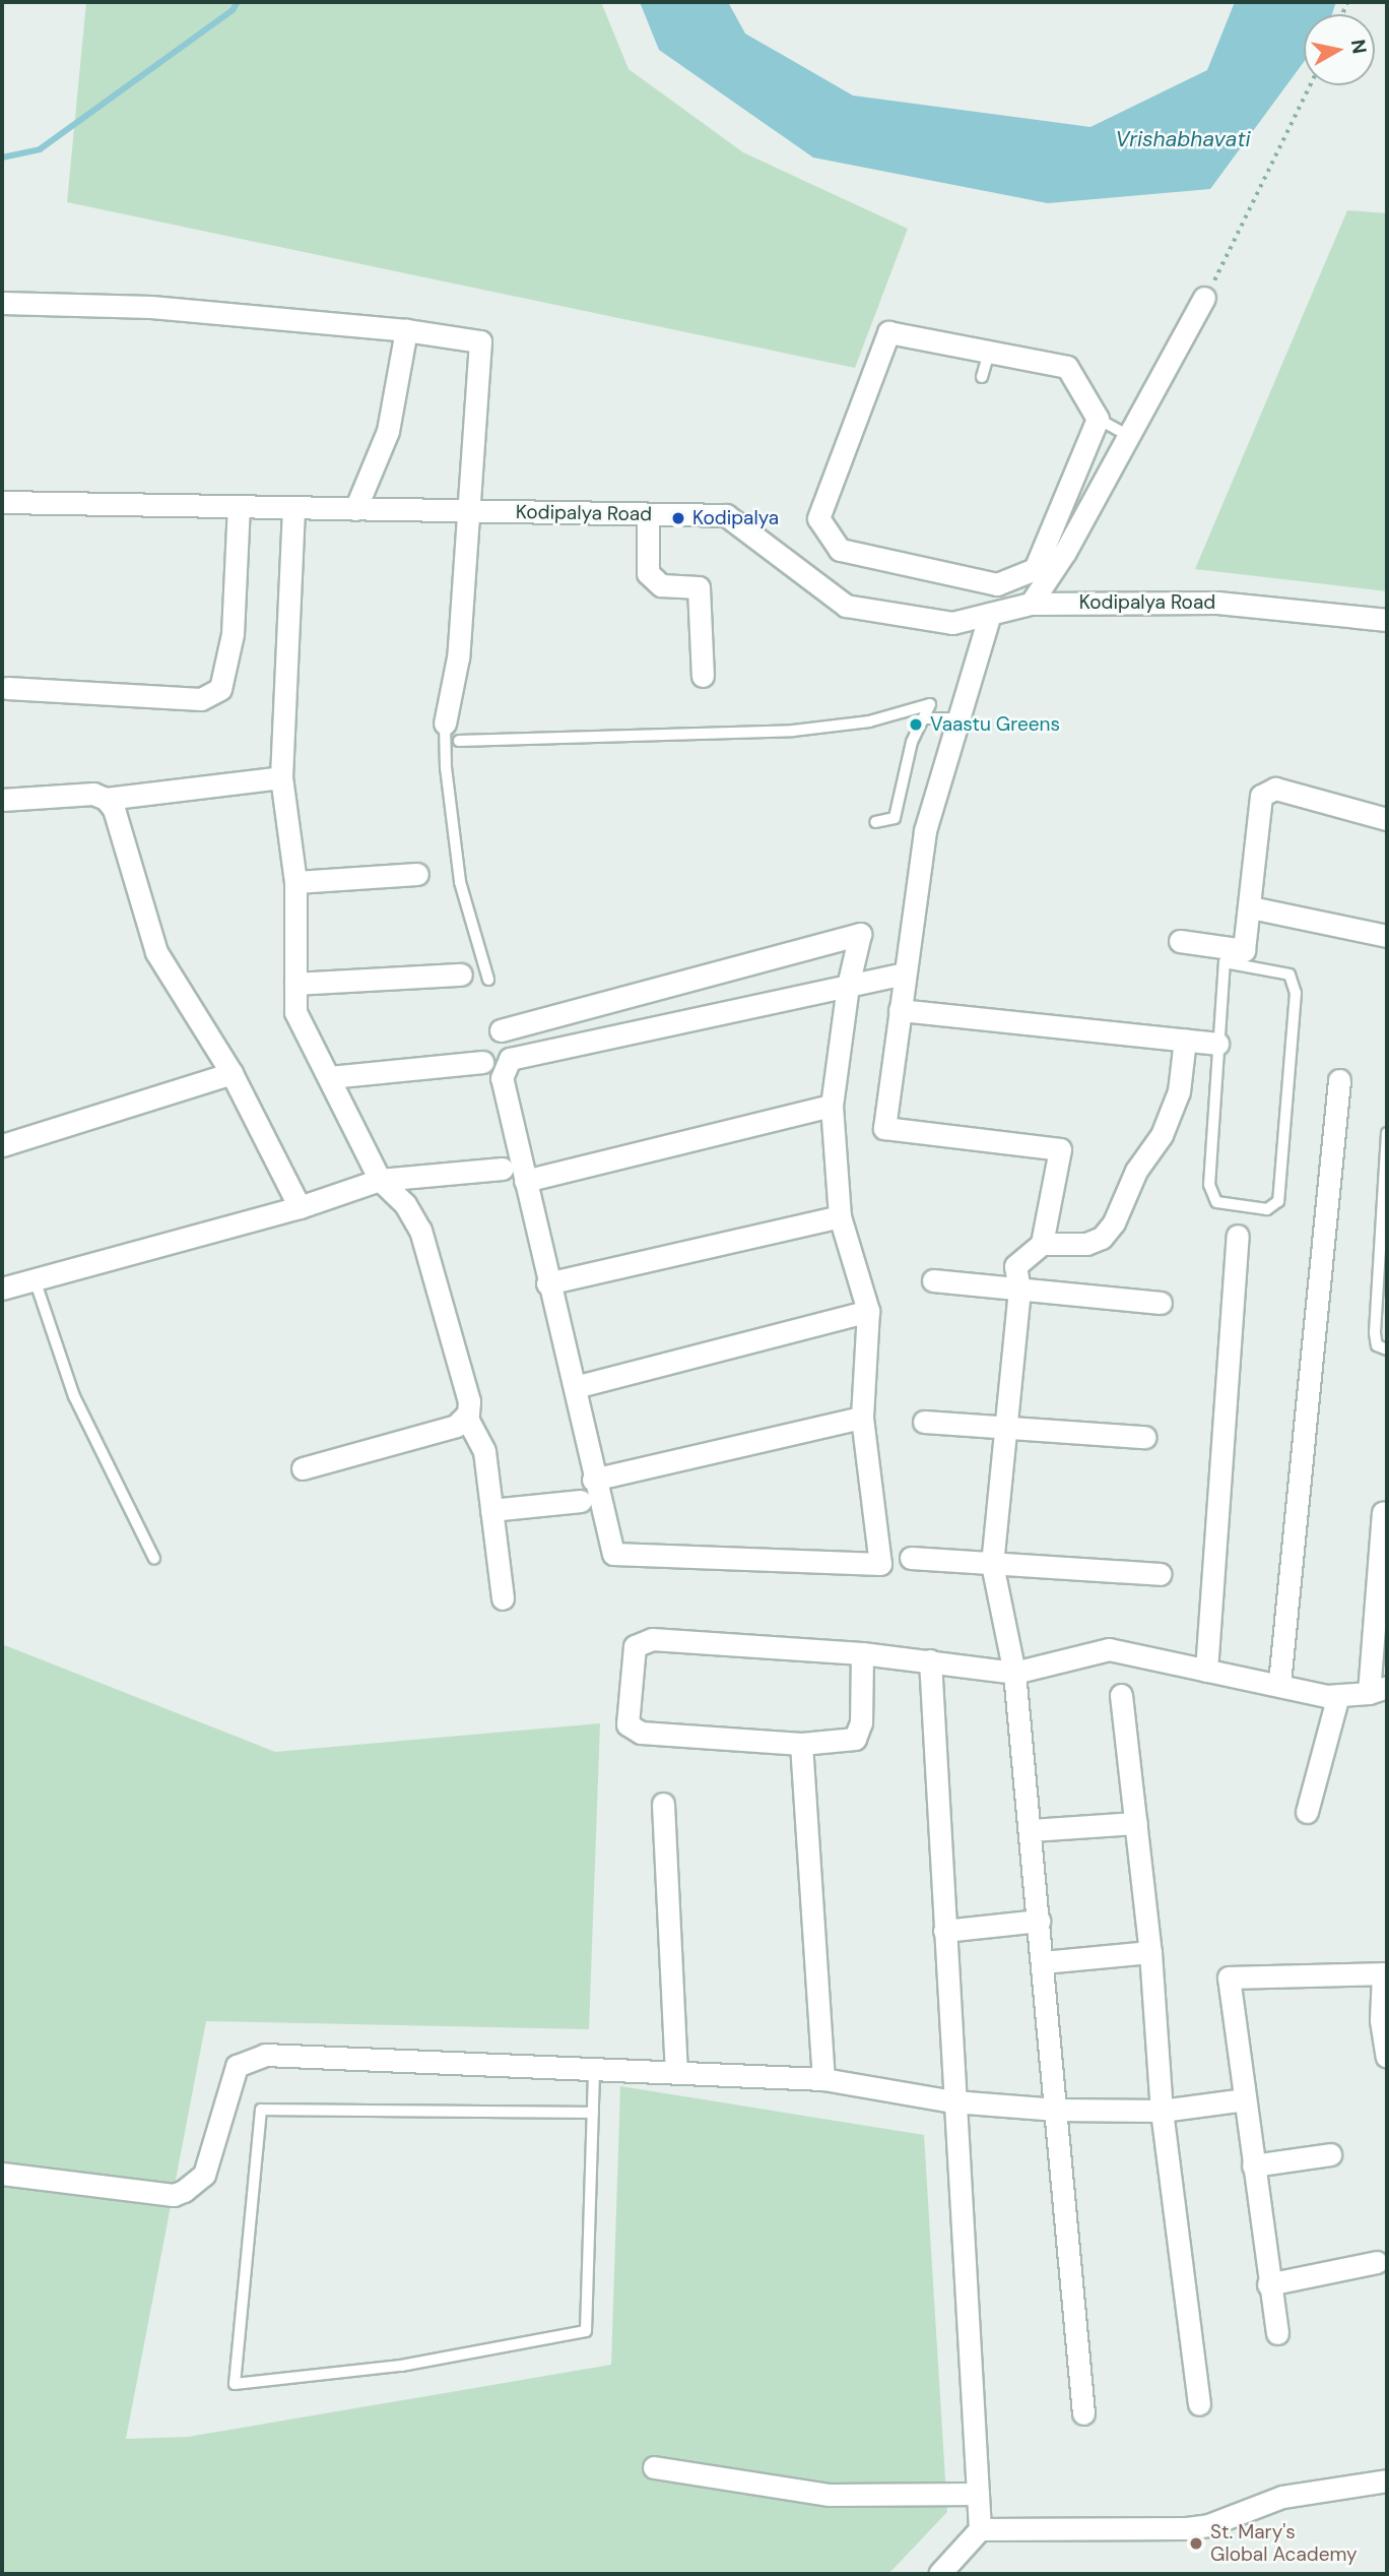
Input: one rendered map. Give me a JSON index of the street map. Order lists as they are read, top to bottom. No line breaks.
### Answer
{"streets":{"street":["Kodipalya Road"]},"water":["Vrishabhavati"],"places":["Kodipalya","Vaastu Greens","St. Mary's Global Academy"],"north":"right"}
